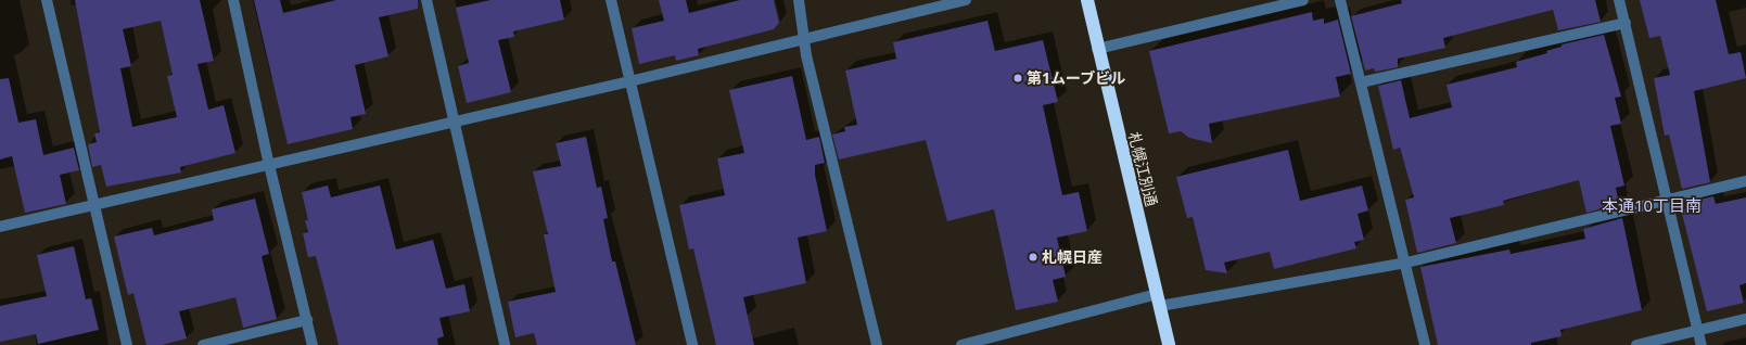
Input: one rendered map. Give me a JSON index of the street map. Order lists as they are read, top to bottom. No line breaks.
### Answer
{"streets":{"highway":["札幌江別通"]},"districts":["本通10丁目南"],"places":["第1ムーブビル","札幌日産"]}
